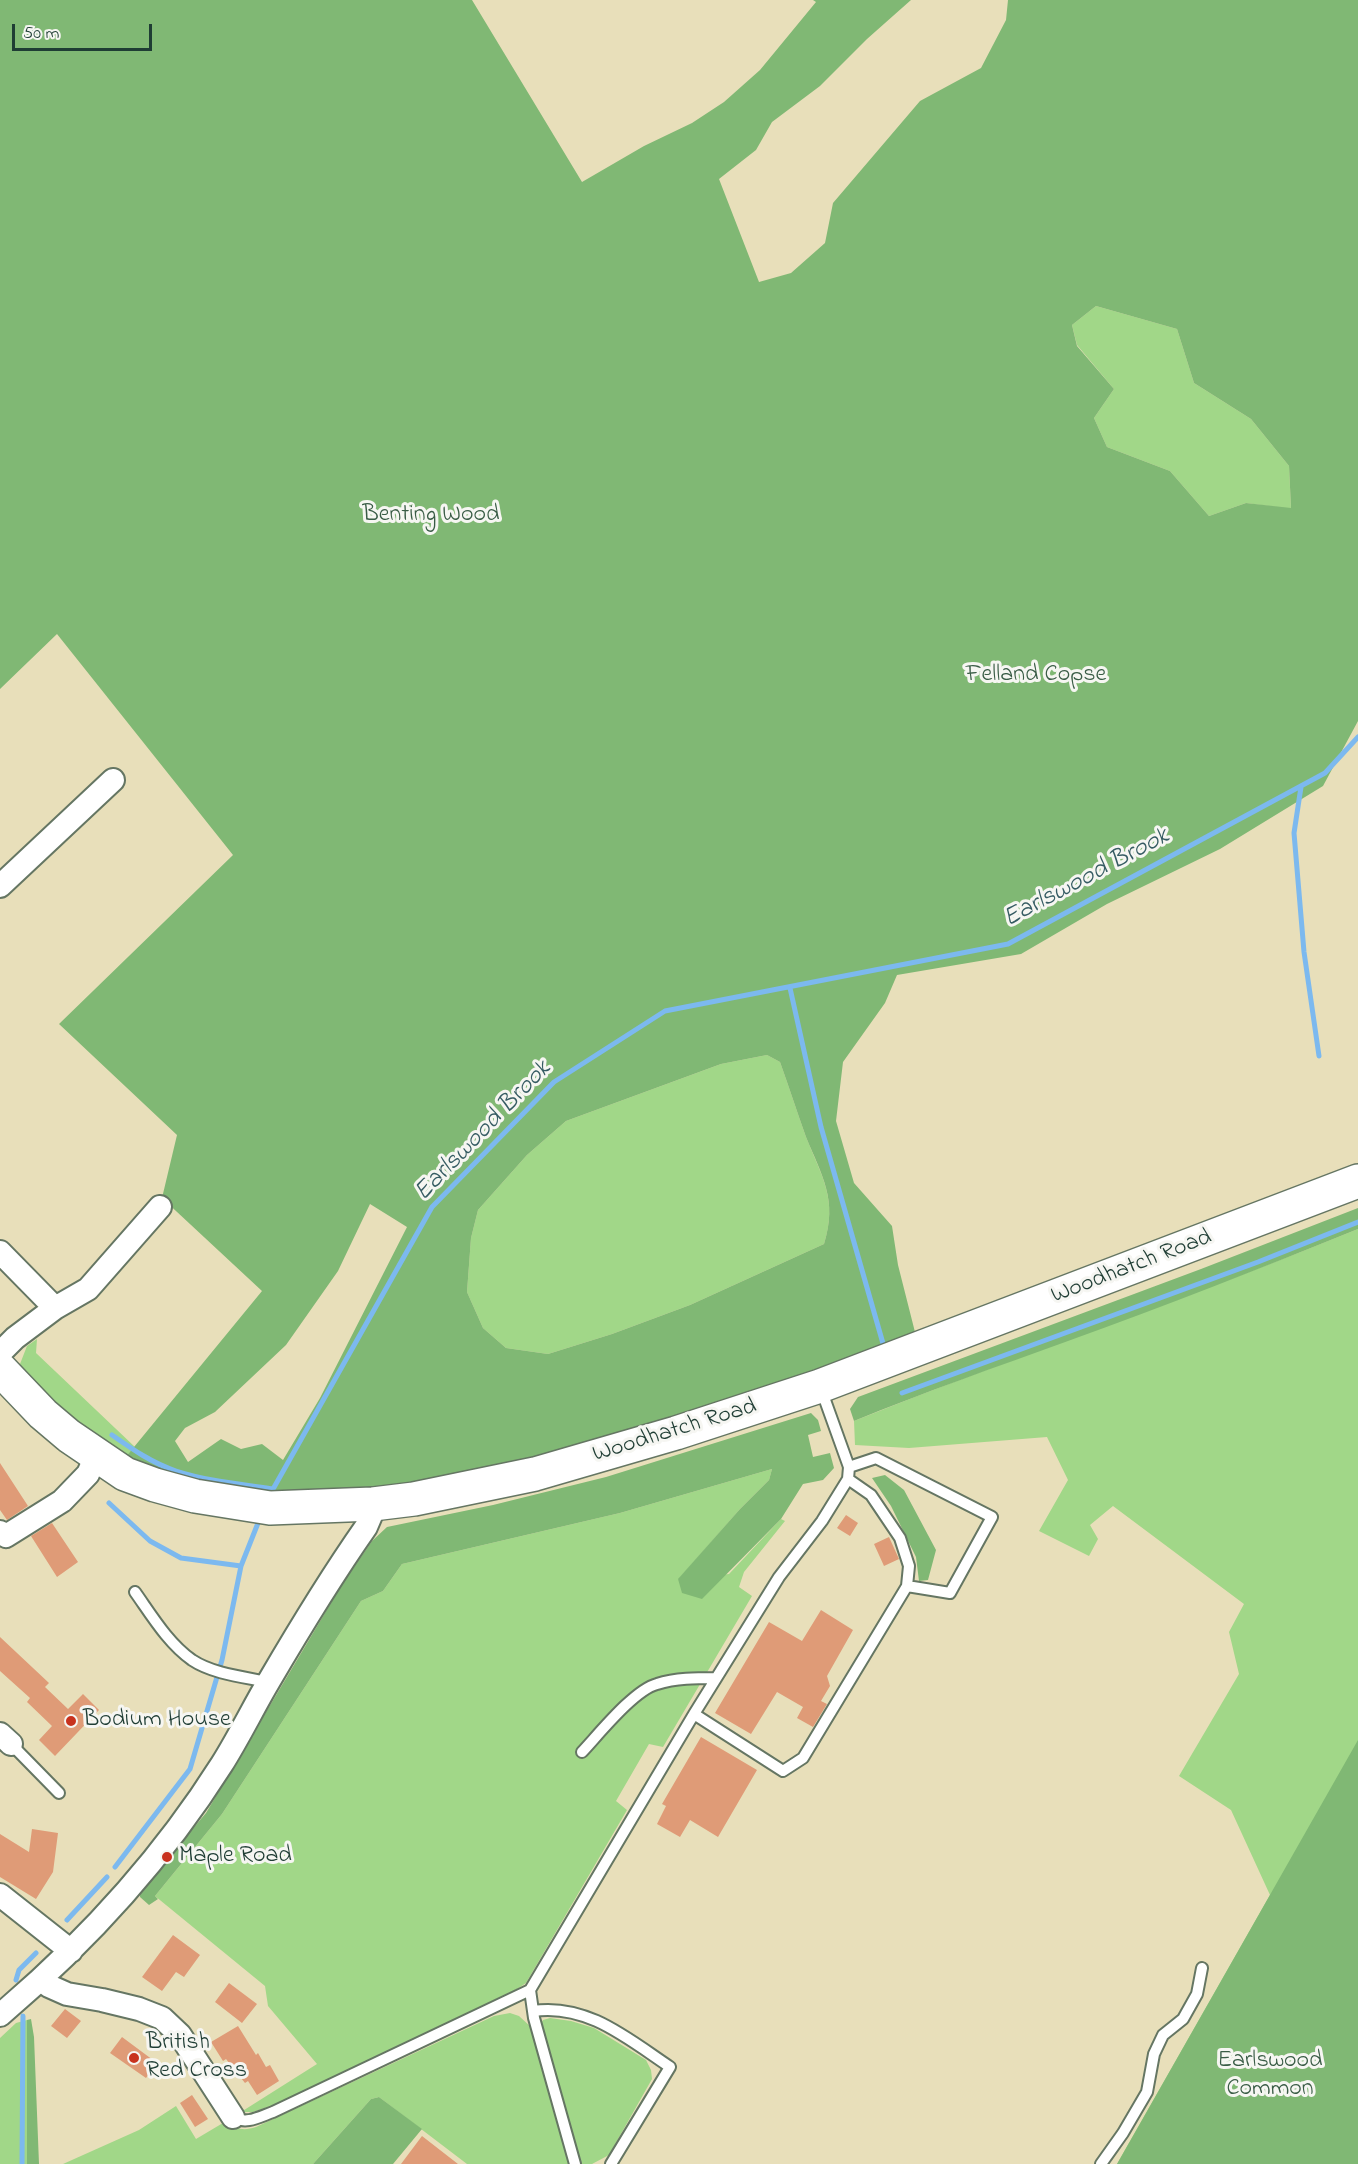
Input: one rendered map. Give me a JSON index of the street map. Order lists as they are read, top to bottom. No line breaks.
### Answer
{"streets":{"main road":["Woodhatch Road"]},"water":["Earlswood Brook"],"parks":["Benting Wood","Felland Copse","Earlswood Common"],"places":["Bodium House","Maple Road","British Red Cross"],"scale_bar":"50 m"}
